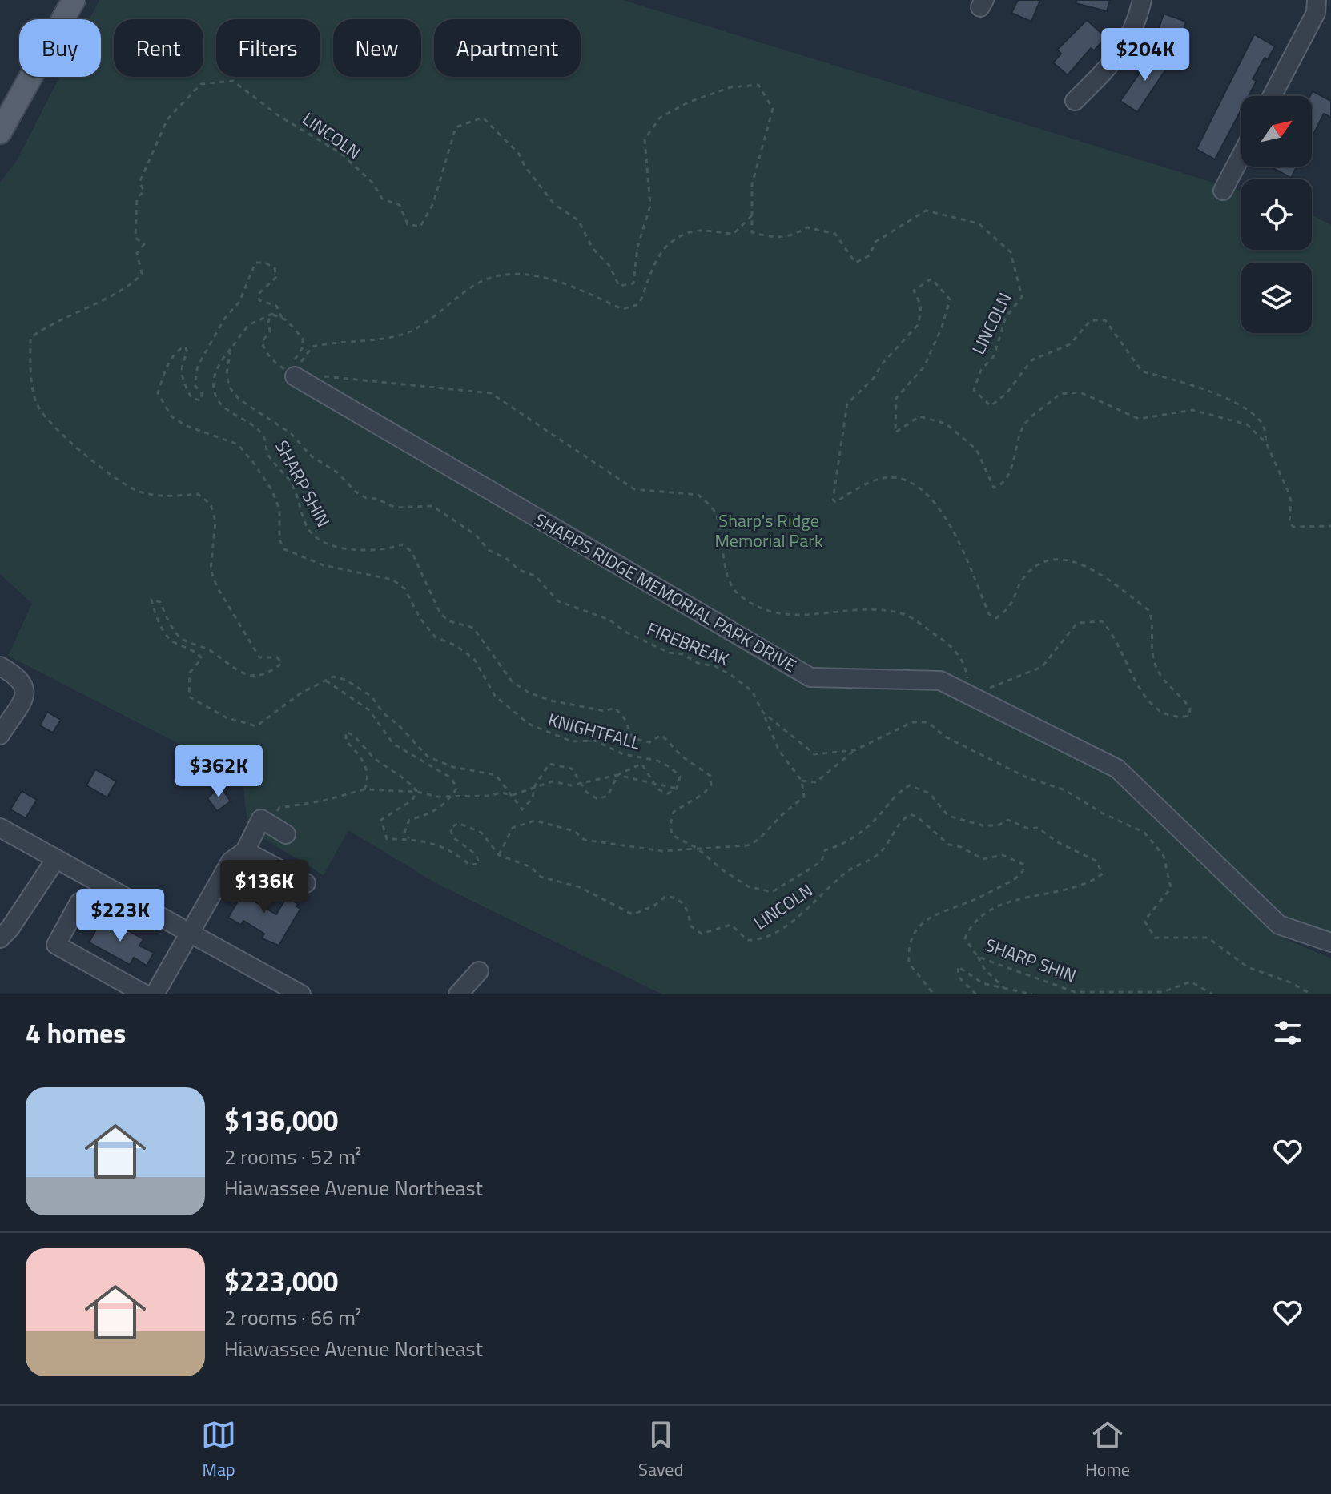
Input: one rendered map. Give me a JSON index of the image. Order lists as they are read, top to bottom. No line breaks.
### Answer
{"streets":{"street":["SHARPS RIDGE MEMORIAL PARK DRIVE"],"path":["LINCOLN","SHARP SHIN","FIREBREAK","KNIGHTFALL"]},"crossings":[["LINCOLN","KNIGHTFALL"],["SHARP SHIN","FIREBREAK"]],"parks":["Sharp's Ridge Memorial Park"],"north":"top right","page":{"chip":["Buy","Rent","Filters","New","Apartment"],"price":["$204K","$362K","$136K","$223K"],"heading":"4 homes","list":[{"name":"$136,000","note":"2 rooms · 52 m² · Hiawassee Avenue Northeast"},{"name":"$223,000","note":"2 rooms · 66 m² · Hiawassee Avenue Northeast"}],"tabs":["Map","Saved","Home"]}}
